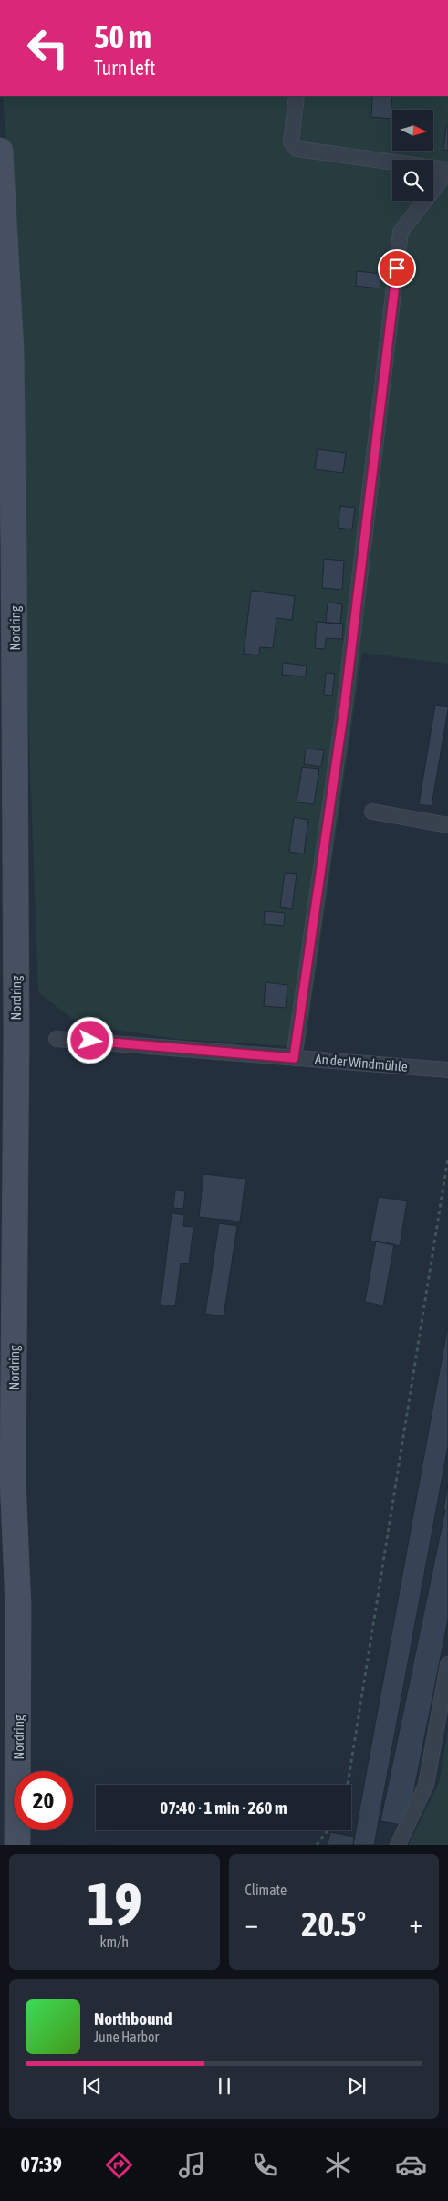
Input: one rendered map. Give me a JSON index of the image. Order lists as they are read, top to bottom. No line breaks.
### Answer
{"streets":{"main road":["Nordring"],"lane":["An der Windmühle"]},"north":"right","page":{"turn":["50 m","Turn left"],"limit":"20","trip":"07:40 · 1 min · 260 m","tile":[["19","km/h"],"Climate"],"heat":["−","20.5°","+"],"song":["Northbound","June Harbor"],"tabs":"07:39"}}
